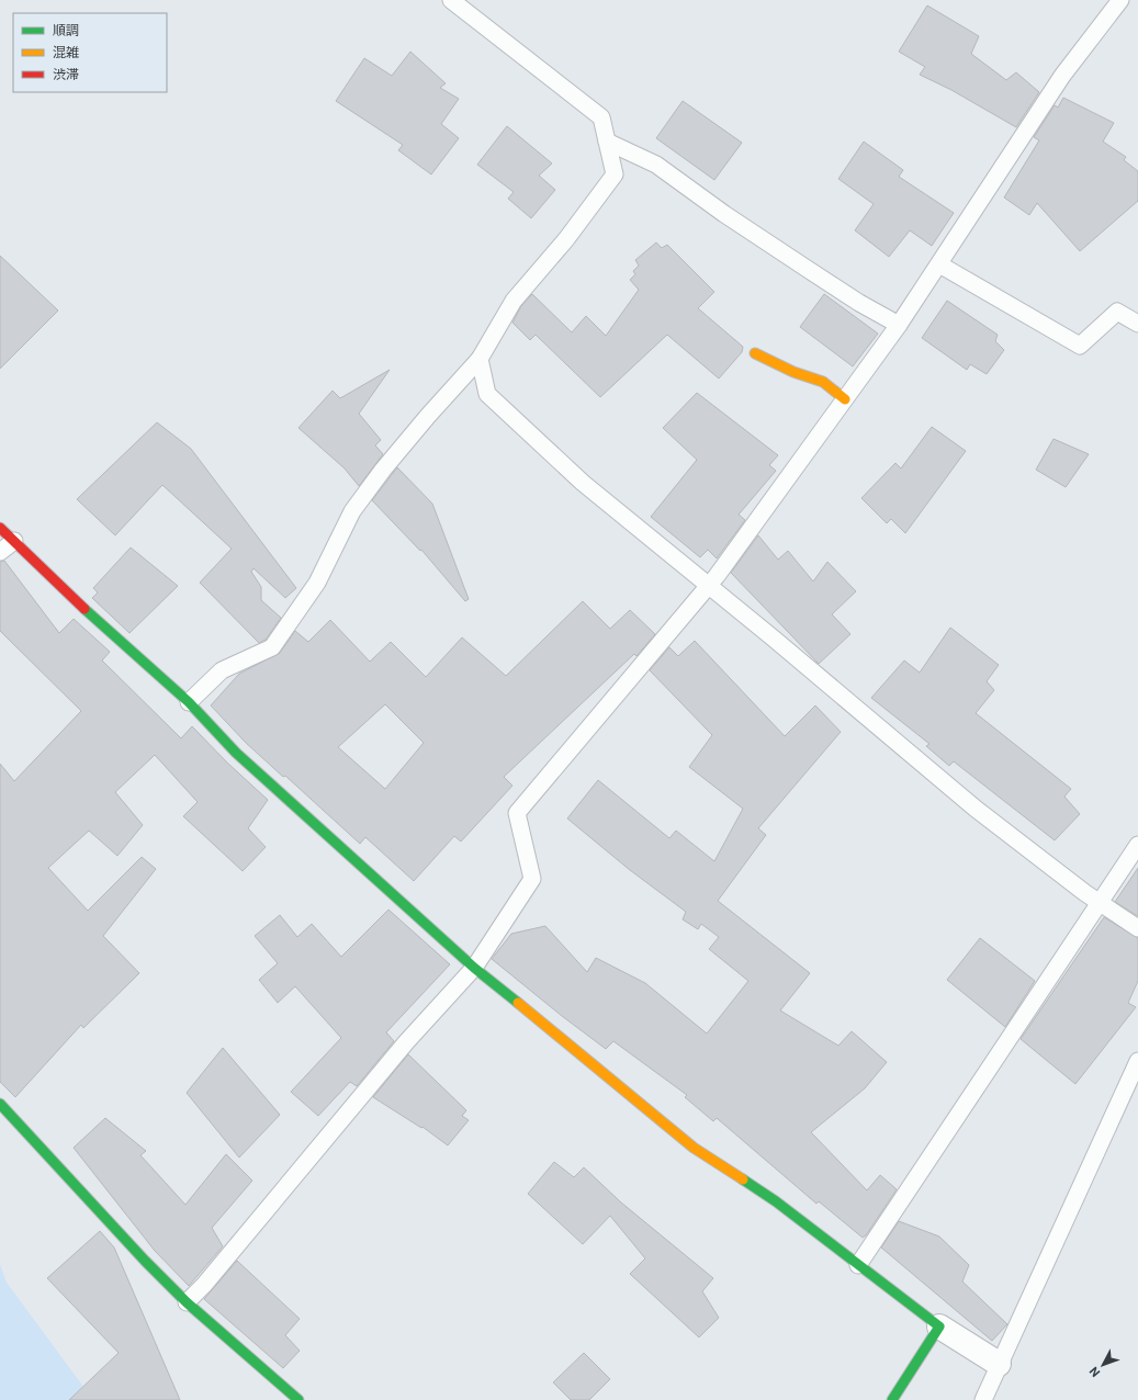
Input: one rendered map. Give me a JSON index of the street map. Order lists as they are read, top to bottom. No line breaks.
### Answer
{"legend":["順調","混雑","渋滞"],"north":"bottom left"}
